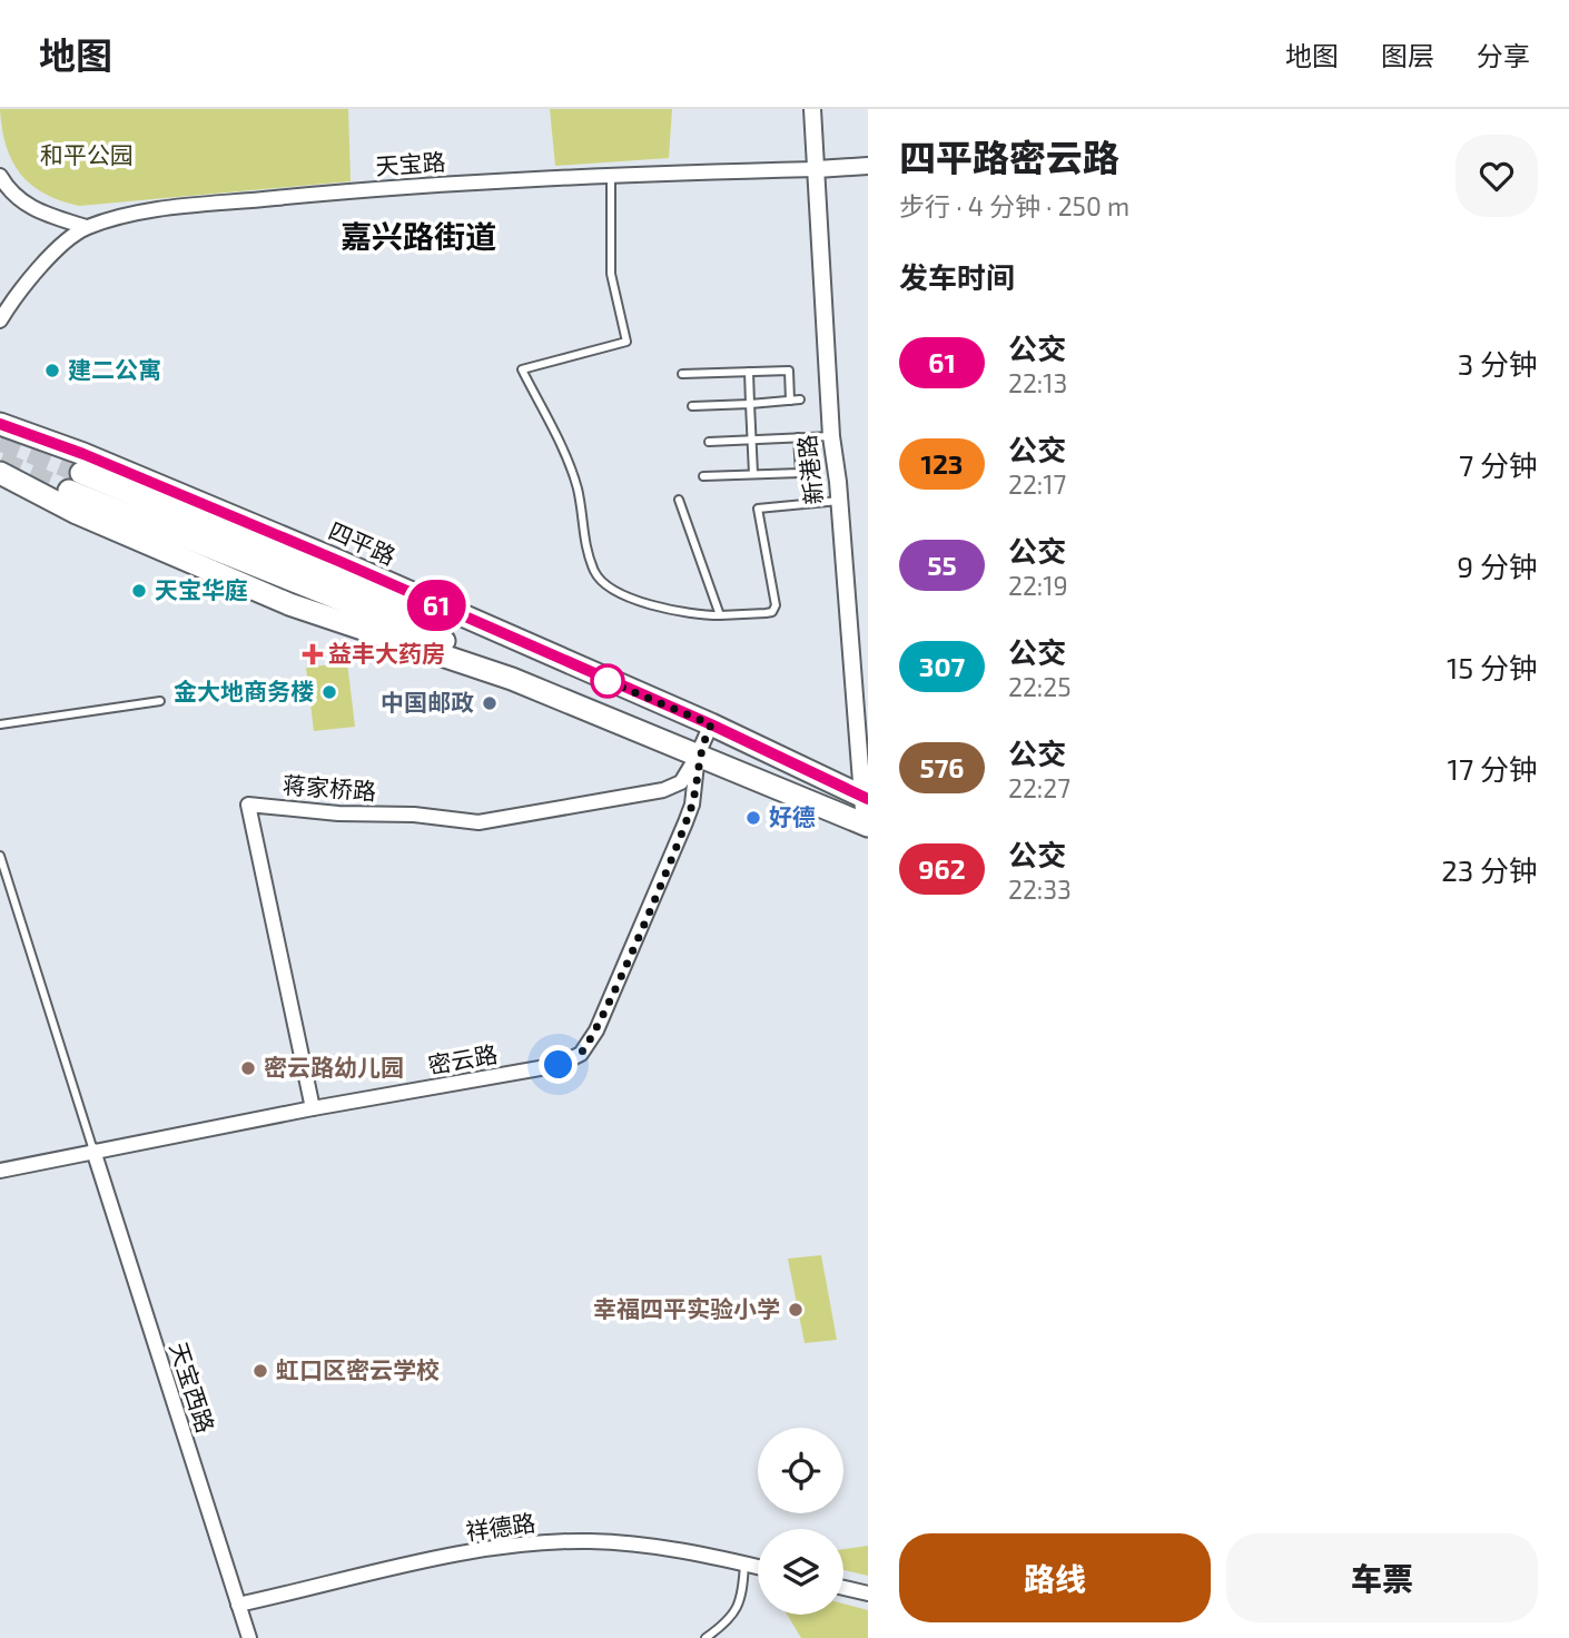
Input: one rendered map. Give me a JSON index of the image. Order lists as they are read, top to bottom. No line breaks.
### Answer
{"streets":{"main road":["四平路"],"street":["天宝路","新港路","蒋家桥路","密云路","天宝西路","祥德路"]},"crossings":[["天宝路","新港路"],["新港路","四平路"],["四平路","密云路"],["蒋家桥路","密云路"],["密云路","天宝西路"],["天宝西路","祥德路"]],"districts":["嘉兴路街道"],"parks":["和平公园"],"places":{"other":["建二公寓","天宝华庭","金大地商务楼","中国邮政","好德","密云路幼儿园","幸福四平实验小学","虹口区密云学校"],"health":["益丰大药房"]},"lines":["bus line 61"],"page":{"header":"地图","nav":["地图","图层","分享"],"on_map":"61","heading":[["四平路密云路","步行 · 4 分钟 · 250 m"],"发车时间"],"list":[{"mark":"61","name":"公交","note":"22:13","value":"3 分钟"},{"mark":"123","name":"公交","note":"22:17","value":"7 分钟"},{"mark":"55","name":"公交","note":"22:19","value":"9 分钟"},{"mark":"307","name":"公交","note":"22:25","value":"15 分钟"},{"mark":"576","name":"公交","note":"22:27","value":"17 分钟"},{"mark":"962","name":"公交","note":"22:33","value":"23 分钟"}],"buttons":["路线","车票"]}}
